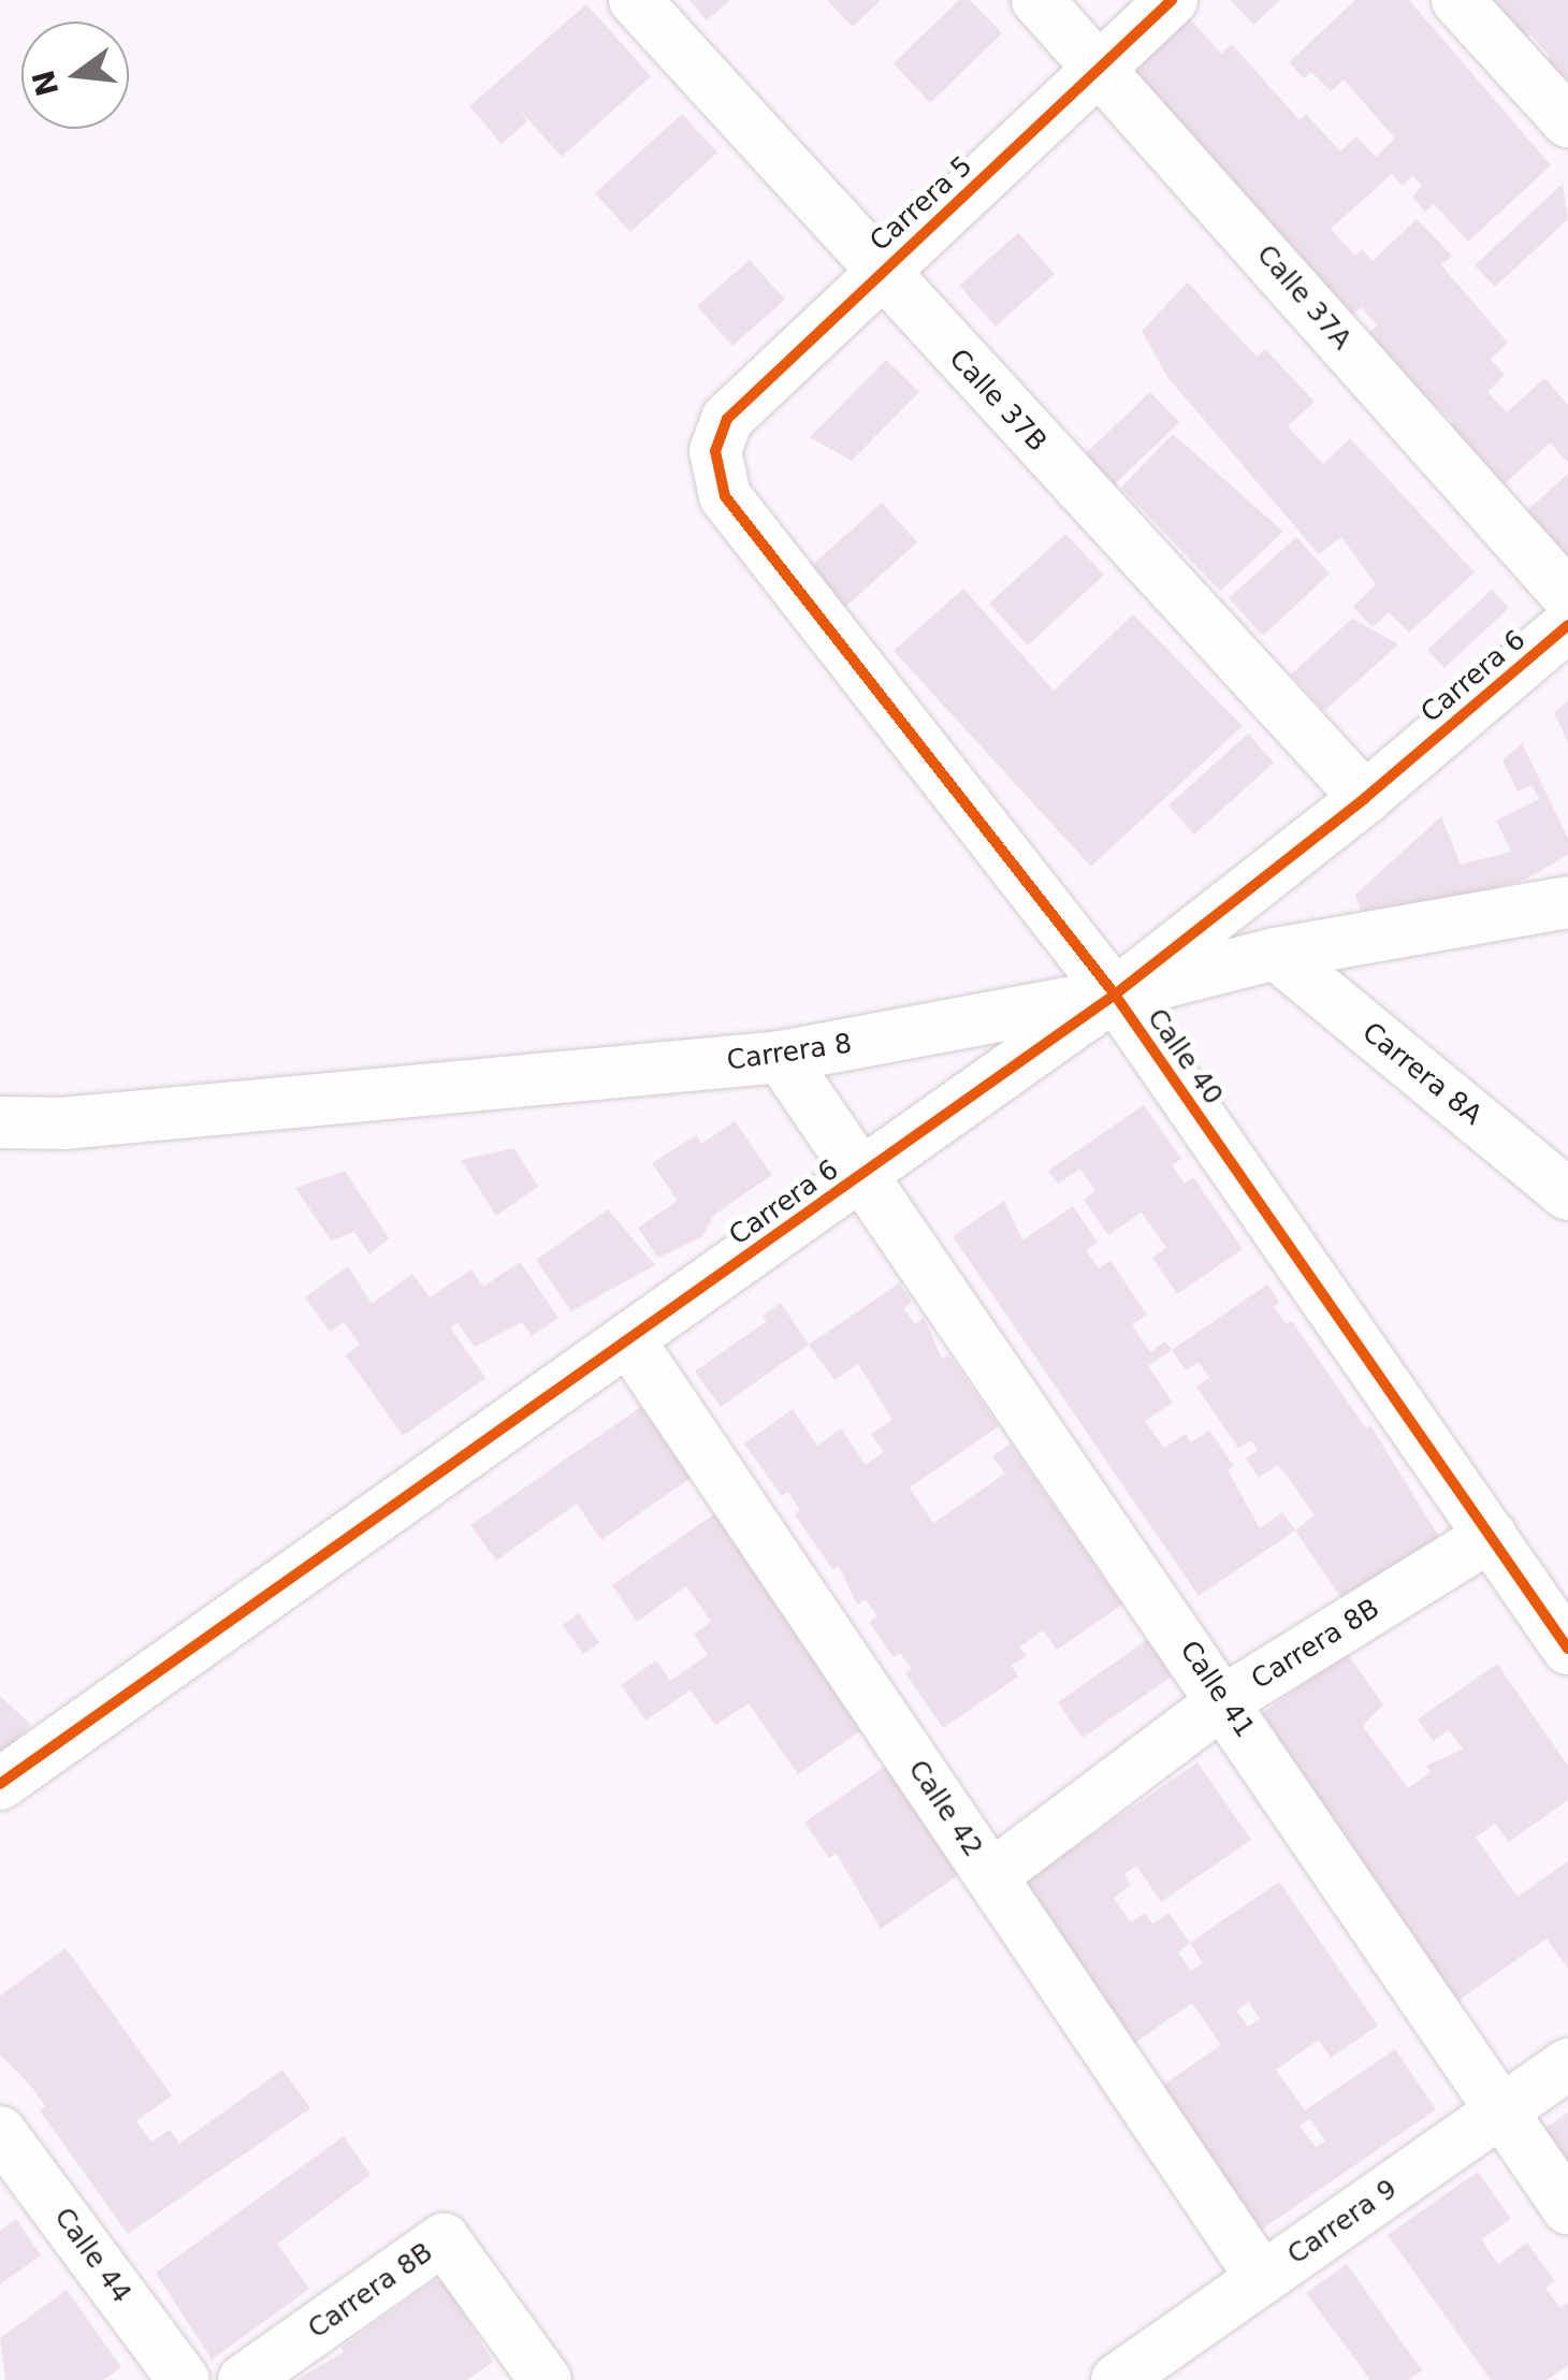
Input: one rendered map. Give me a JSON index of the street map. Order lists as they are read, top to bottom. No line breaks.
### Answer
{"streets":{"street":["Carrera 5","Calle 37A","Calle 37B","Carrera 6","Carrera 8","Calle 40","Carrera 8A","Carrera 8B","Calle 41","Calle 42","Carrera 9","Calle 44"]},"crossings":[["Carrera 5","Calle 37A"],["Carrera 5","Calle 37B"],["Carrera 5","Calle 40"],["Calle 37B","Carrera 6"],["Carrera 6","Carrera 8"],["Carrera 6","Calle 40"],["Carrera 6","Calle 41"],["Carrera 6","Calle 42"],["Carrera 8","Calle 40"],["Carrera 8","Carrera 8A"],["Carrera 8","Calle 41"],["Calle 40","Carrera 8B"],["Carrera 8B","Calle 41"],["Carrera 8B","Calle 42"],["Calle 41","Carrera 9"],["Calle 42","Carrera 9"]],"north":"left"}
